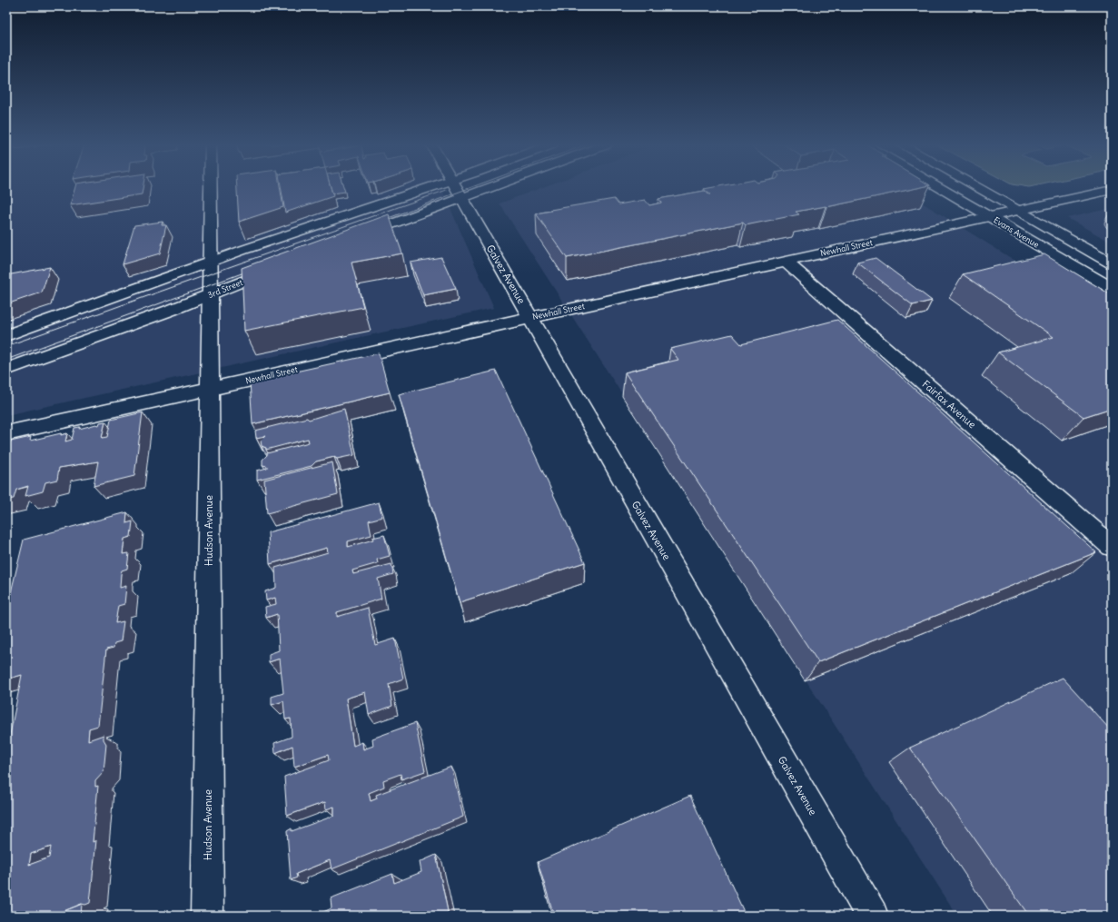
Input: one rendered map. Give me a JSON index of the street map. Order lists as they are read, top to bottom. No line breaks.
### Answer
{"streets":{"street":["Evans Avenue","Newhall Street","Galvez Avenue","3rd Street","Fairfax Avenue","Hudson Avenue"]},"crossings":[["Evans Avenue","Newhall Street"],["Newhall Street","Galvez Avenue"],["Newhall Street","Fairfax Avenue"],["Newhall Street","Hudson Avenue"],["3rd Street","Hudson Avenue"]]}
